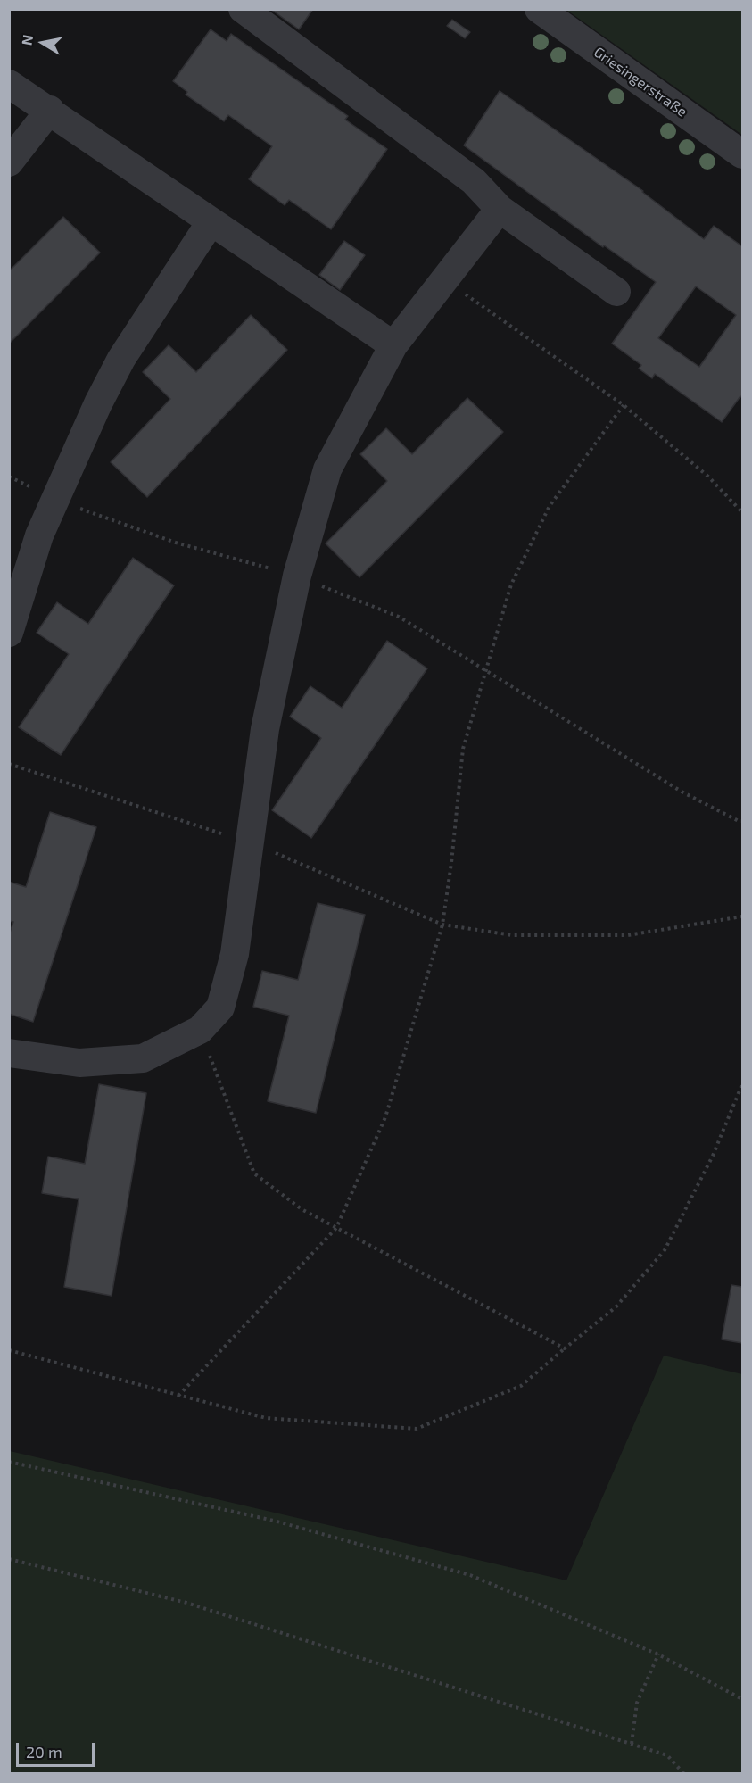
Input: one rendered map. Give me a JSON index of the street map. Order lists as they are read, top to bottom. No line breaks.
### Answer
{"streets":{"street":["Griesingerstraße"]},"scale_bar":"20 m","north":"left"}
